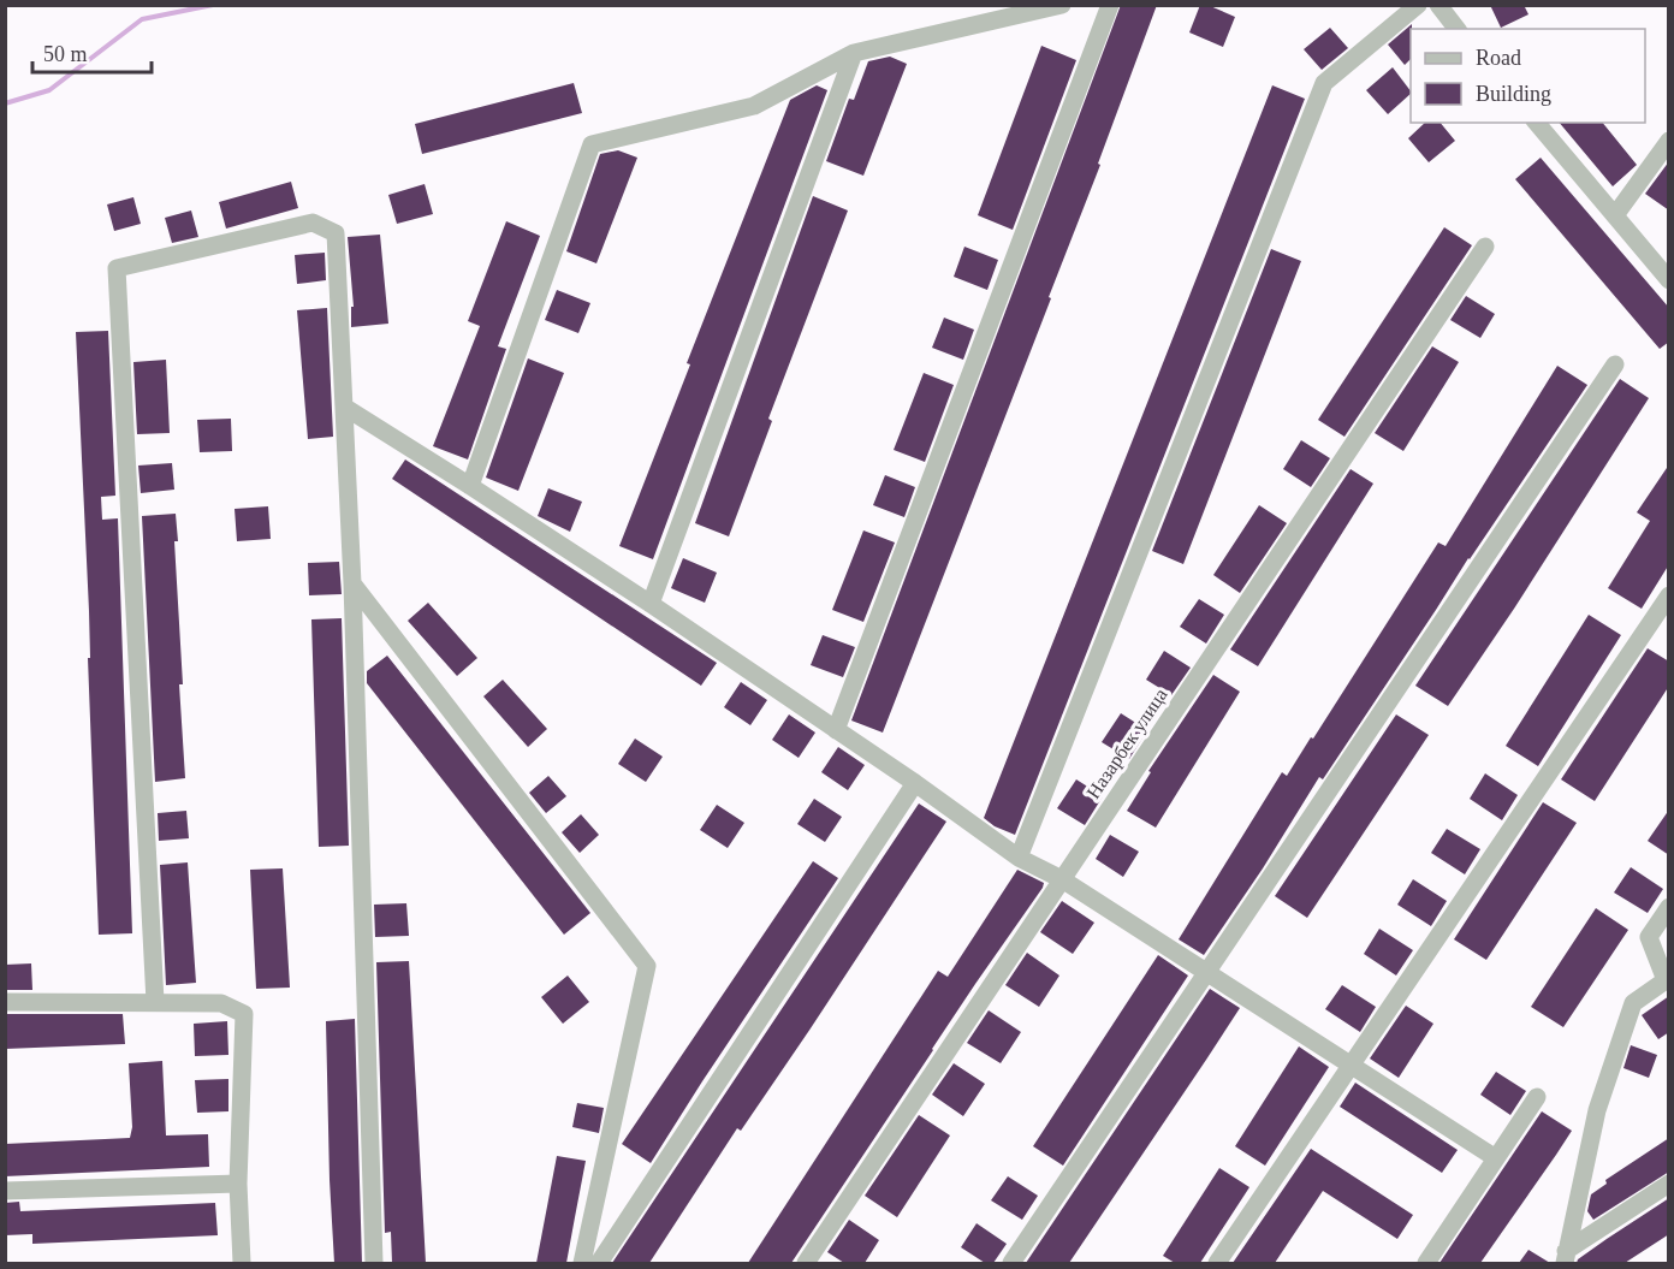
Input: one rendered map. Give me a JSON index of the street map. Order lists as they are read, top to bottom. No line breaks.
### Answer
{"streets":{"street":["Назарбек улица"]},"legend":["Road","Building"],"scale_bar":"50 m"}
